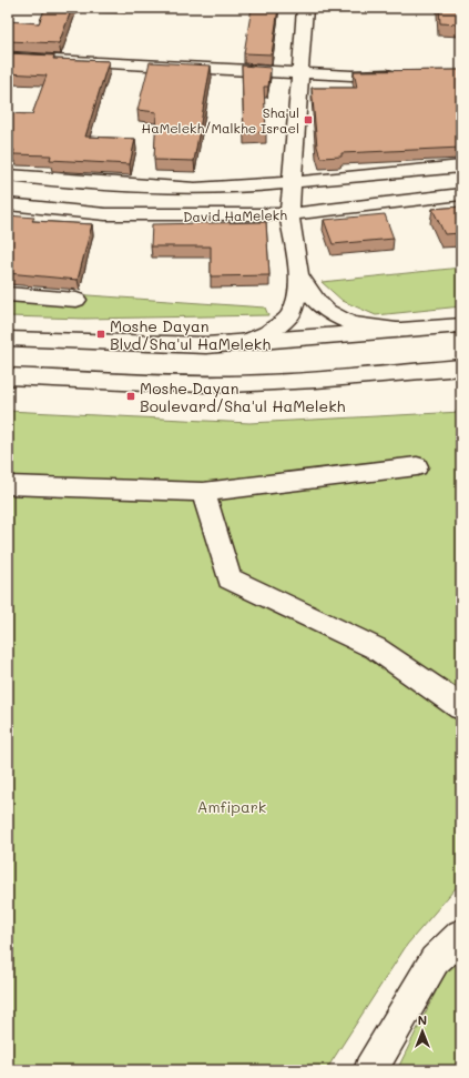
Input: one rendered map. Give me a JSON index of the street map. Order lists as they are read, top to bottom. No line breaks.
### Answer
{"streets":{"street":["David HaMelekh"]},"parks":["Amfipark"],"places":{"transit":["Sha'ul HaMelekh/Malkhe Israel","Moshe Dayan Blvd/Sha'ul HaMelekh","Moshe Dayan Boulevard/Sha'ul HaMelekh"]},"north":"top"}
